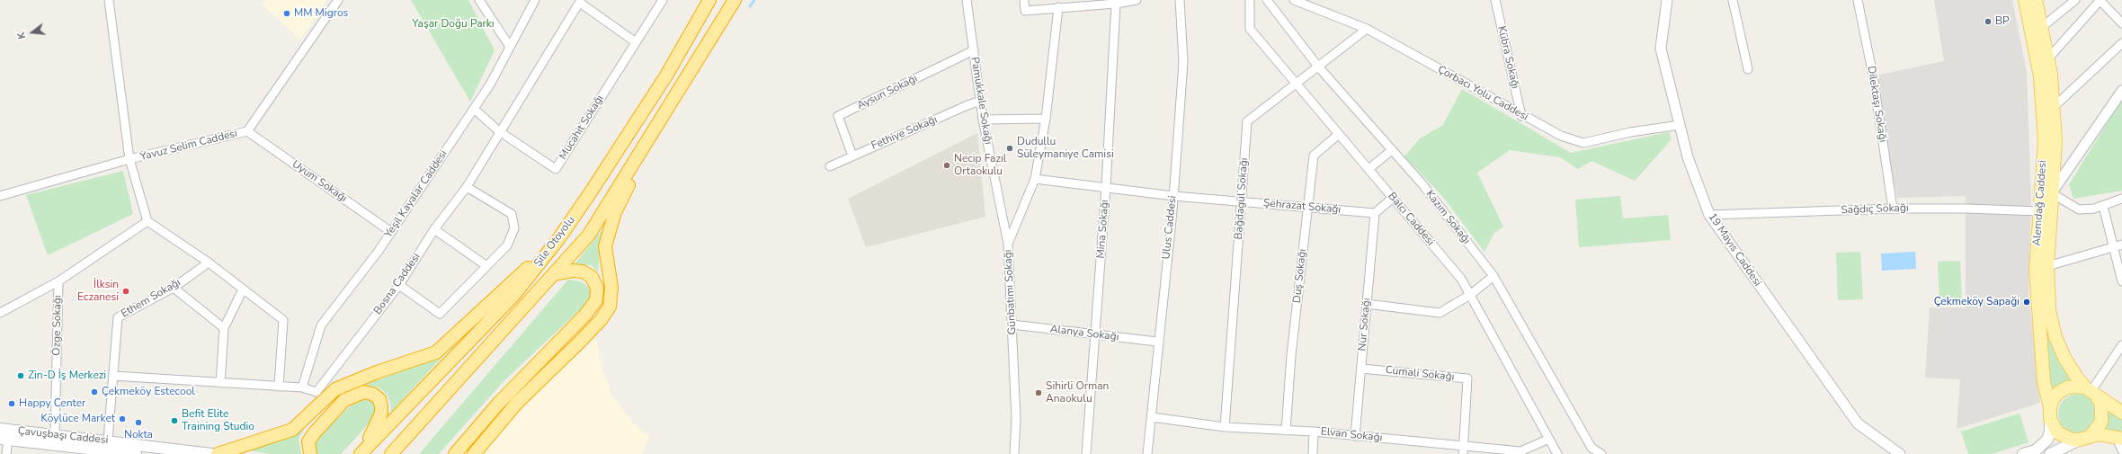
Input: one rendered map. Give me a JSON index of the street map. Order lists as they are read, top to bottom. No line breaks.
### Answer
{"streets":{"highway":["Şile Otoyolu"],"main road":["Alemdağ Caddesi","Çavuşbaşı Caddesi"],"street":["Kübra Sokağı","Aysun Sokağı","Çorbacı Yolu Caddesi","Pamukkale Sokağı","Dilektaşı Sokağı","Mücahit Sokağı","Fethiye Sokağı","Yavuz Selim Caddesi","Uyum Sokağı","Yeşil Kayalar Caddesi","Bağdagül Sokağı","Şehrazat Sokağı","Sağdıç Sokağı","Kazım Sokağı","Balcı Caddesi","Ulus Caddesi","Mina Sokağı","19 Mayıs Caddesi","Düş Sokağı","Bosna Caddesi","Günbatımı Sokağı","Ethem Sokağı","Nur Sokağı","Özge Sokağı","Alanya Sokağı","Cumali Sokağı","Elvan Sokağı"]},"crossings":[["Kübra Sokağı","Çorbacı Yolu Caddesi"],["Aysun Sokağı","Pamukkale Sokağı"],["Aysun Sokağı","Fethiye Sokağı"],["Çorbacı Yolu Caddesi","Bağdagül Sokağı"],["Çorbacı Yolu Caddesi","19 Mayıs Caddesi"],["Pamukkale Sokağı","Fethiye Sokağı"],["Pamukkale Sokağı","Günbatımı Sokağı"],["Dilektaşı Sokağı","Sağdıç Sokağı"],["Mücahit Sokağı","Yeşil Kayalar Caddesi"],["Mücahit Sokağı","Bosna Caddesi"],["Yavuz Selim Caddesi","Uyum Sokağı"],["Uyum Sokağı","Yeşil Kayalar Caddesi"],["Yeşil Kayalar Caddesi","Bosna Caddesi"],["Bağdagül Sokağı","Şehrazat Sokağı"],["Bağdagül Sokağı","Kazım Sokağı"],["Bağdagül Sokağı","Balcı Caddesi"],["Bağdagül Sokağı","Elvan Sokağı"],["Alemdağ Caddesi","Sağdıç Sokağı"],["Şehrazat Sokağı","Ulus Caddesi"],["Şehrazat Sokağı","Mina Sokağı"],["Şehrazat Sokağı","Düş Sokağı"],["Şehrazat Sokağı","Günbatımı Sokağı"],["Şehrazat Sokağı","Nur Sokağı"],["Sağdıç Sokağı","19 Mayıs Caddesi"],["Balcı Caddesi","Düş Sokağı"],["Balcı Caddesi","Elvan Sokağı"],["Ulus Caddesi","Alanya Sokağı"],["Ulus Caddesi","Elvan Sokağı"],["Mina Sokağı","Alanya Sokağı"],["Düş Sokağı","Elvan Sokağı"],["Bosna Caddesi","Ethem Sokağı"],["Günbatımı Sokağı","Alanya Sokağı"],["Ethem Sokağı","Çavuşbaşı Caddesi"],["Nur Sokağı","Cumali Sokağı"],["Nur Sokağı","Elvan Sokağı"],["Özge Sokağı","Çavuşbaşı Caddesi"],["Cumali Sokağı","Elvan Sokağı"]],"parks":["Yaşar Doğu Parkı"],"places":["MM Migros","BP","Dudullu Süleymaniye Camisi","Necip Fazıl Ortaokulu","İlksin Eczanesi","Çekmeköy Sapağı","Zin-D İş Merkezi","Çekmeköy Estecool","Sihirli Orman Anaokulu","Happy Center","Köylüce Market","Befit Elite Training Studio","Nokta"],"north":"left"}
